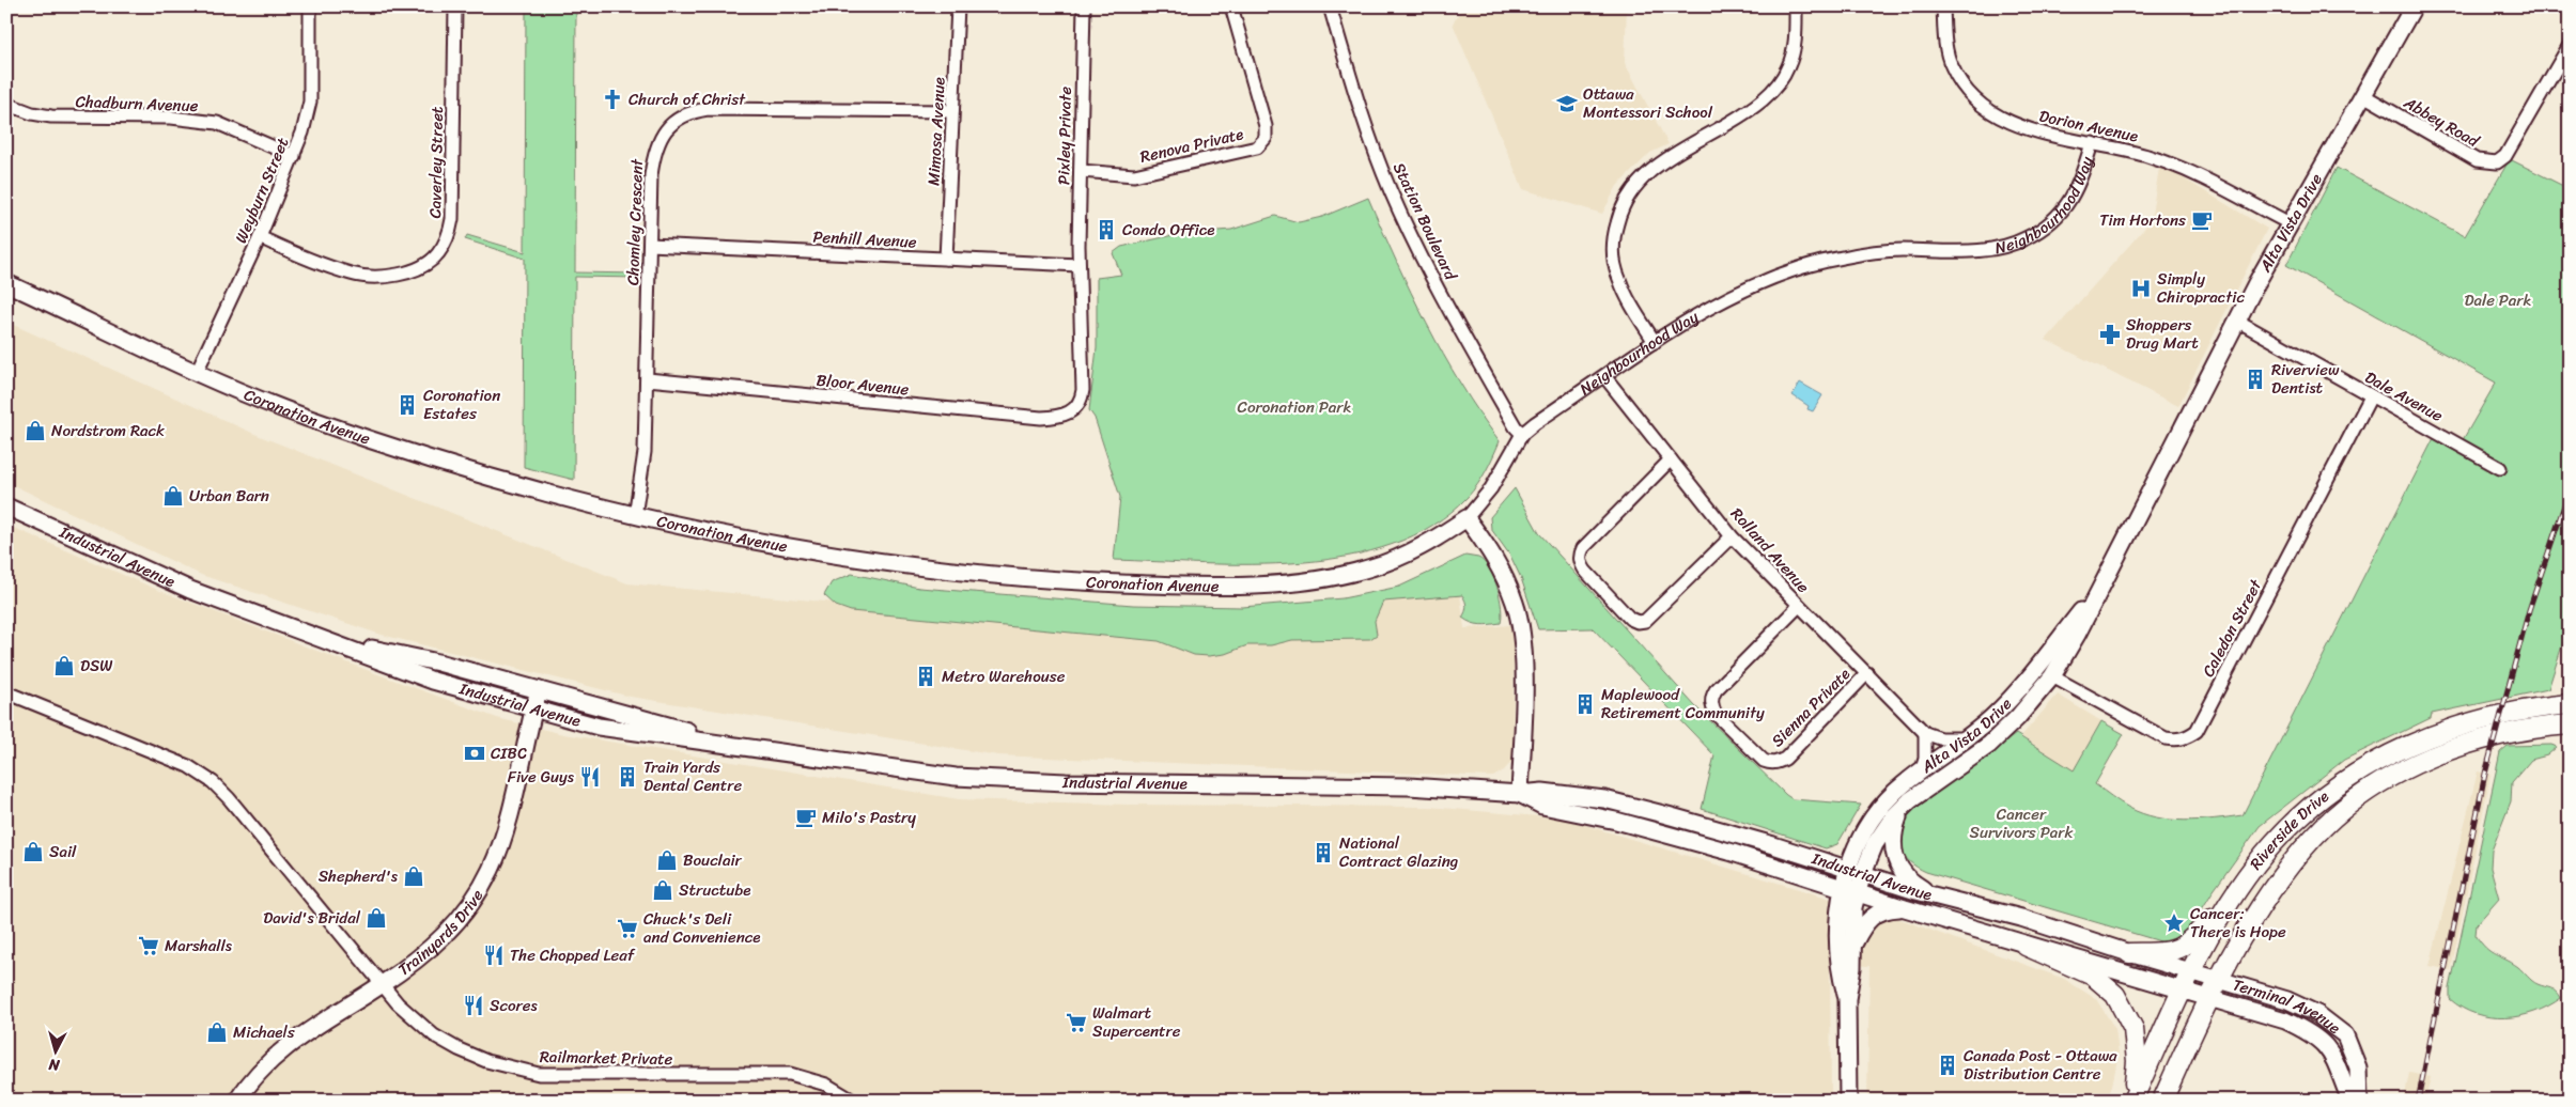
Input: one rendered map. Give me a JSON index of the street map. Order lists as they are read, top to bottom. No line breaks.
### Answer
{"streets":{"main road":["Riverside Drive"],"street":["Chadburn Avenue","Abbey Road","Dorion Avenue","Mimosa Avenue","Pixley Private","Renova Private","Caverley Street","Weyburn Street","Neighbourhood Way","Station Boulevard","Chomley Crescent","Alta Vista Drive","Penhill Avenue","Bloor Avenue","Dale Avenue","Coronation Avenue","Rolland Avenue","Industrial Avenue","Caledon Street","Sienna Private","Trainyards Drive","Terminal Avenue","Railmarket Private"]},"crossings":[["Chadburn Avenue","Weyburn Street"],["Abbey Road","Alta Vista Drive"],["Dorion Avenue","Neighbourhood Way"],["Dorion Avenue","Alta Vista Drive"],["Mimosa Avenue","Chomley Crescent"],["Mimosa Avenue","Penhill Avenue"],["Pixley Private","Renova Private"],["Pixley Private","Penhill Avenue"],["Pixley Private","Bloor Avenue"],["Caverley Street","Weyburn Street"],["Weyburn Street","Coronation Avenue"],["Neighbourhood Way","Station Boulevard"],["Neighbourhood Way","Coronation Avenue"],["Neighbourhood Way","Rolland Avenue"],["Chomley Crescent","Penhill Avenue"],["Chomley Crescent","Bloor Avenue"],["Chomley Crescent","Coronation Avenue"],["Alta Vista Drive","Dale Avenue"],["Alta Vista Drive","Industrial Avenue"],["Alta Vista Drive","Caledon Street"],["Dale Avenue","Caledon Street"],["Rolland Avenue","Sienna Private"],["Industrial Avenue","Riverside Drive"],["Industrial Avenue","Trainyards Drive"],["Industrial Avenue","Terminal Avenue"],["Riverside Drive","Terminal Avenue"],["Trainyards Drive","Railmarket Private"]],"parks":["Dale Park","Coronation Park","Cancer Survivors Park"],"places":{"church":["Church of Christ"],"school or university":["Ottawa Montessori School"],"cafe":["Tim Hortons","Milo's Pastry"],"building":["Condo Office","Riverview Dentist","Coronation Estates","Metro Warehouse","Maplewood Retirement Community","Train Yards Dental Centre","National Contract Glazing","Canada Post - Ottawa Distribution Centre"],"hospital":["Simply Chiropractic"],"pharmacy":["Shoppers Drug Mart"],"shop":["Nordstrom Rack","Urban Barn","DSW","Sail","Bouclair","Shepherd's","Structube","David's Bridal","Michaels"],"bank":["CIBC"],"restaurant":["Five Guys","The Chopped Leaf","Scores"],"place":["Cancer: There is Hope"],"supermarket":["Chuck's Deli and Convenience","Marshalls","Walmart Supercentre"]},"north":"bottom"}
